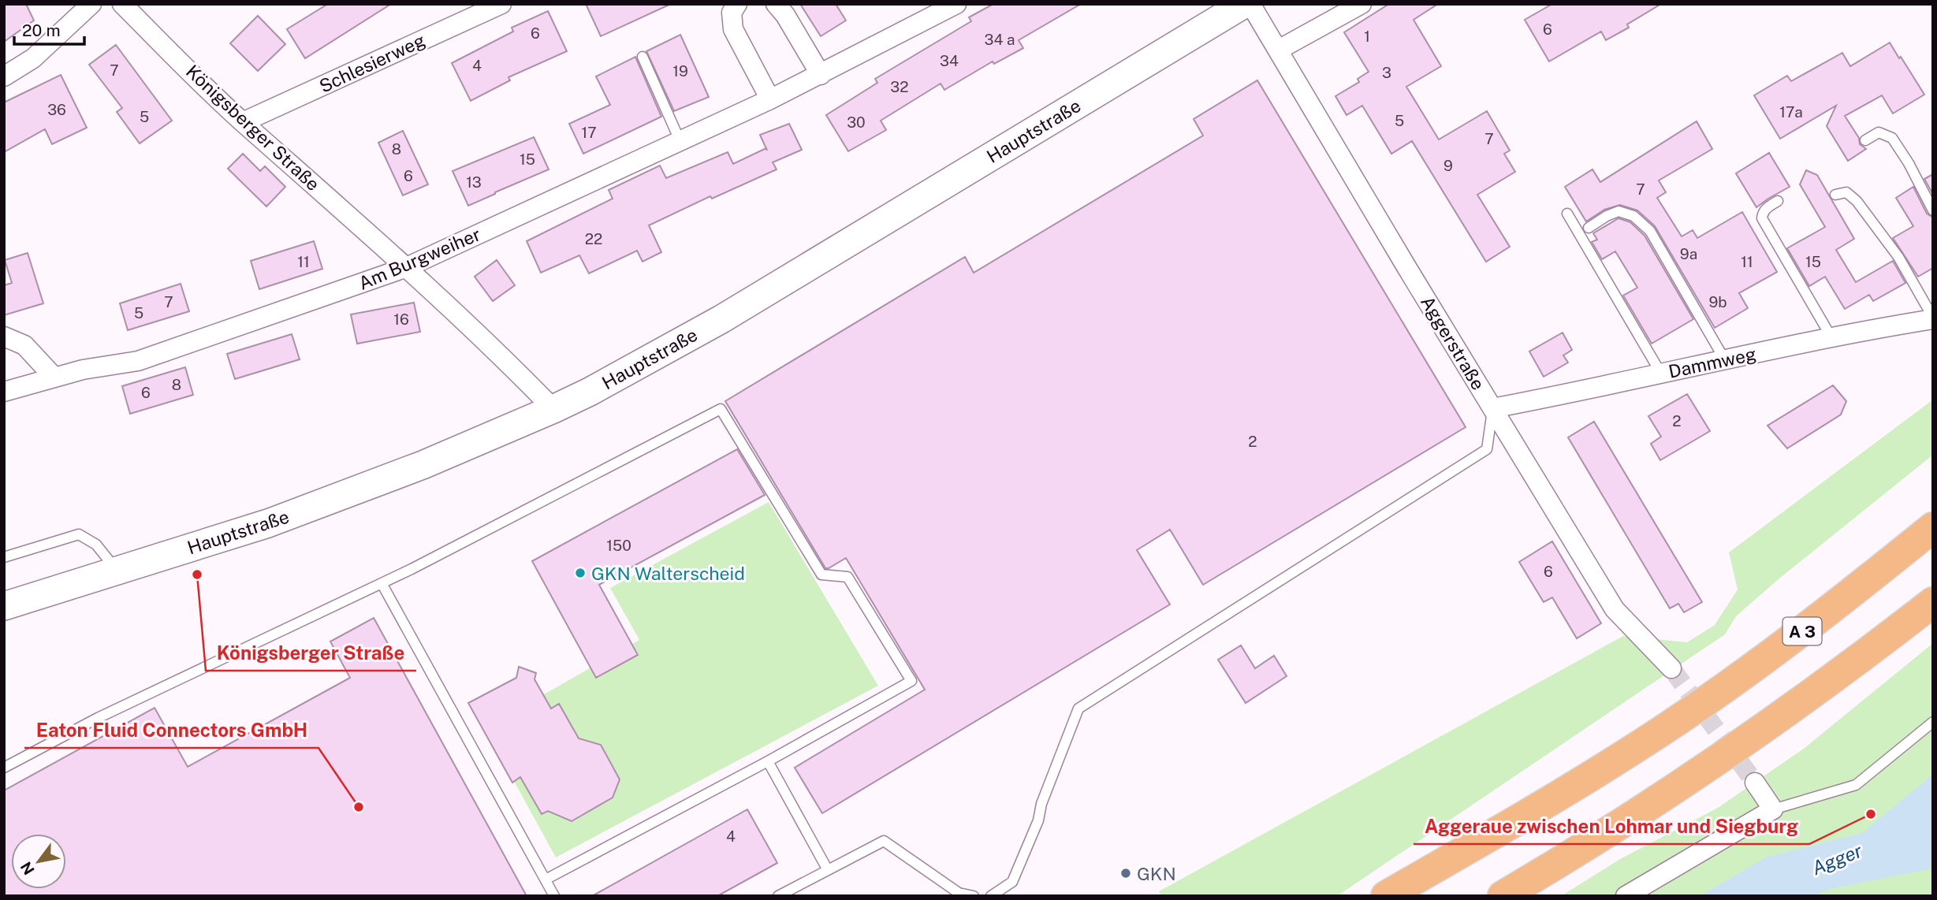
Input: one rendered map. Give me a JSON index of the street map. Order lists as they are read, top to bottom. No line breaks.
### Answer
{"streets":{"highway":["A 3"],"main road":["Hauptstraße"],"street":["Schlesierweg","Königsberger Straße","Am Burgweiher","Aggerstraße","Dammweg"]},"crossings":[["Schlesierweg","Königsberger Straße"],["Königsberger Straße","Hauptstraße"],["Königsberger Straße","Am Burgweiher"],["Aggerstraße","Dammweg"]],"water":["Agger"],"places":["GKN Walterscheid","Königsberger Straße","Eaton Fluid Connectors GmbH","Aggeraue zwischen Lohmar und Siegburg","GKN"],"house_numbers":["6","6","1","34 a","34","4","7","19","3","32","36","17a","5","5","30","17","7","8","15","9","6","13","7","22","9a","11","11","15","7","9b","5","16","8","6","2","2","150","6","4"],"scale_bar":"20 m","north":"bottom left"}
